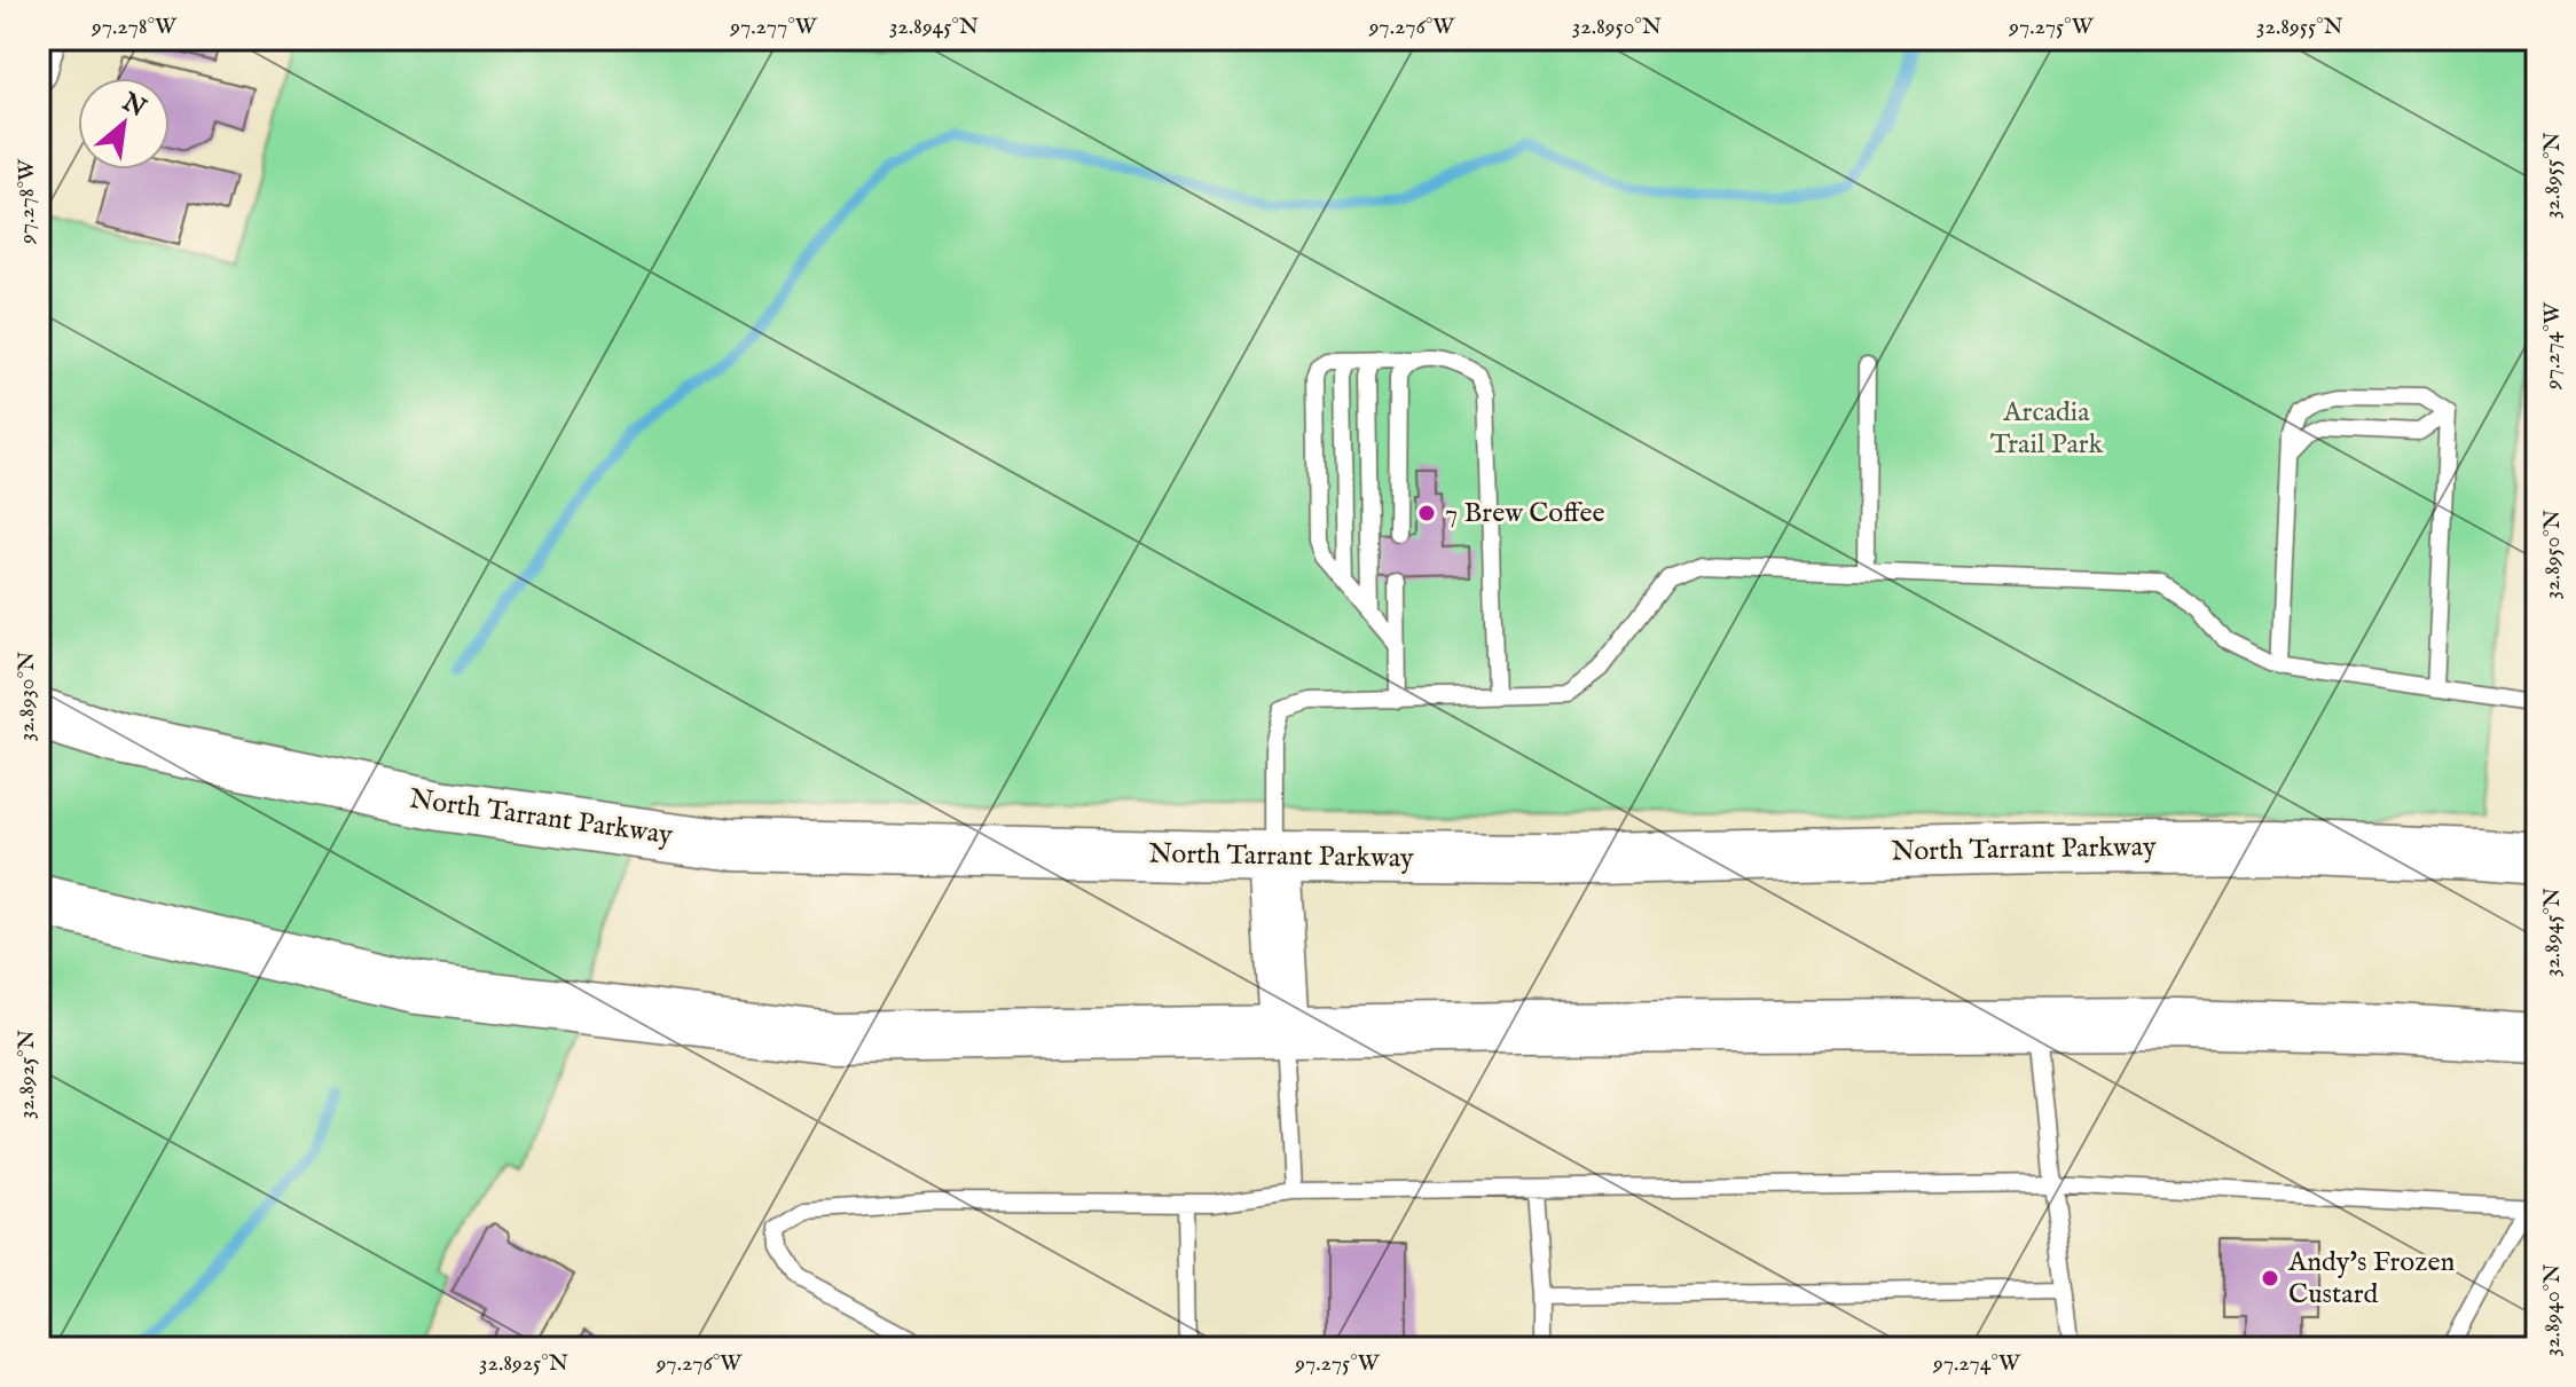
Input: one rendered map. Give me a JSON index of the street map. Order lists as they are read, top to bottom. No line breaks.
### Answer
{"streets":{"main road":["North Tarrant Parkway"]},"parks":["Arcadia Trail Park"],"places":["7 Brew Coffee","Andy's Frozen Custard"],"north":"top right","coordinates":["97.278°W","97.277°W","32.8945°N","97.276°W","32.8950°N","97.275°W","32.8955°N","97.274°W","32.8930°N","32.8925°N","32.8940°N"]}
